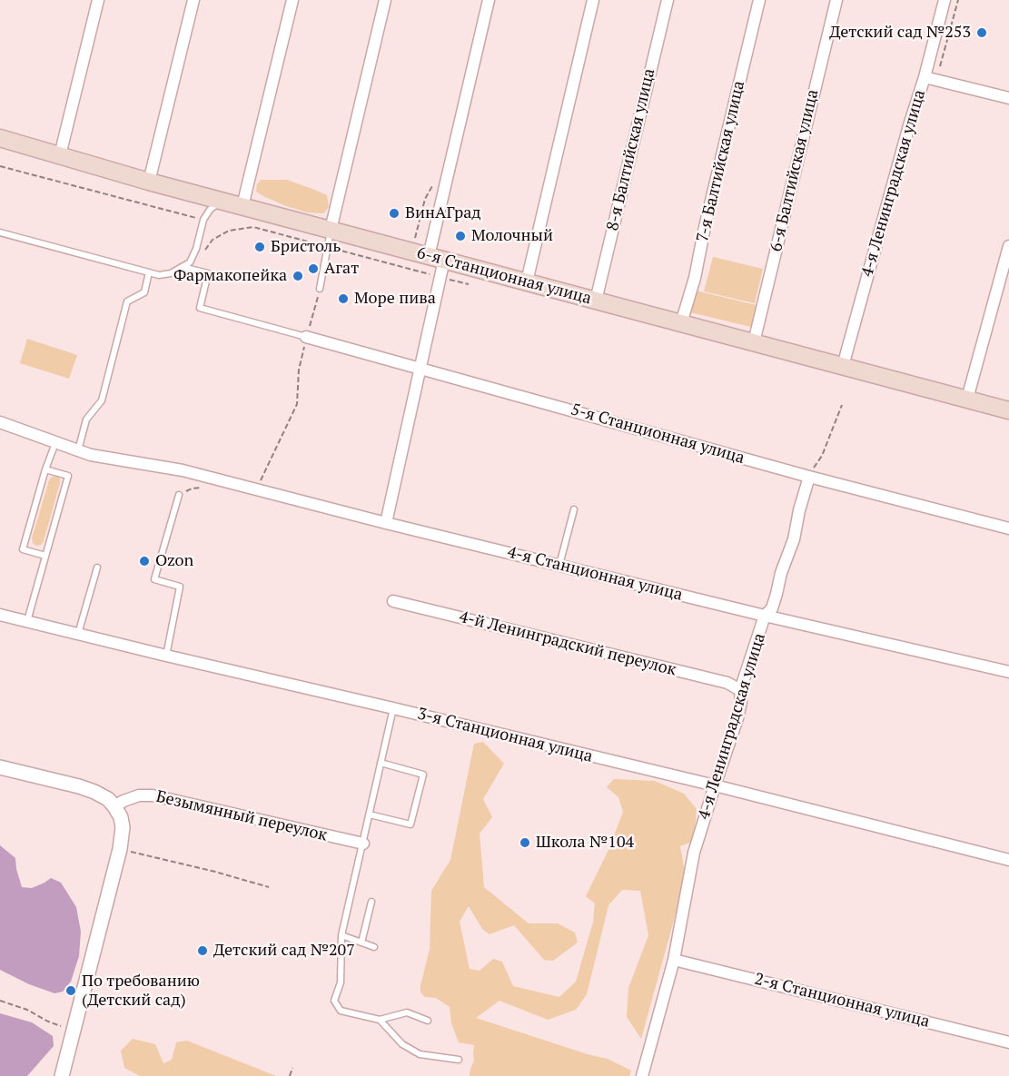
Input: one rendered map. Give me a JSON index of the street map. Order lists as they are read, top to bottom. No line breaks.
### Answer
{"streets":{"main road":["6-я Станционная улица"],"street":["8-я Балтийская улица","7-я Балтийская улица","6-я Балтийская улица","4-я Ленинградская улица","5-я Станционная улица","4-я Станционная улица","4-й Ленинградский переулок","3-я Станционная улица","Безымянный переулок","2-я Станционная улица"]},"crossings":[["8-я Балтийская улица","6-я Станционная улица"],["7-я Балтийская улица","6-я Станционная улица"],["6-я Балтийская улица","6-я Станционная улица"],["4-я Ленинградская улица","6-я Станционная улица"],["4-я Ленинградская улица","5-я Станционная улица"],["4-я Ленинградская улица","4-я Станционная улица"],["4-я Ленинградская улица","4-й Ленинградский переулок"],["4-я Ленинградская улица","3-я Станционная улица"],["4-я Ленинградская улица","2-я Станционная улица"]],"places":["Детский сад №253","ВинАГрад","Молочный","Бристоль","Агат","Фармакопейка","Море пива","Ozon","Школа №104","Детский сад №207","По требованию (Детский сад)"]}
